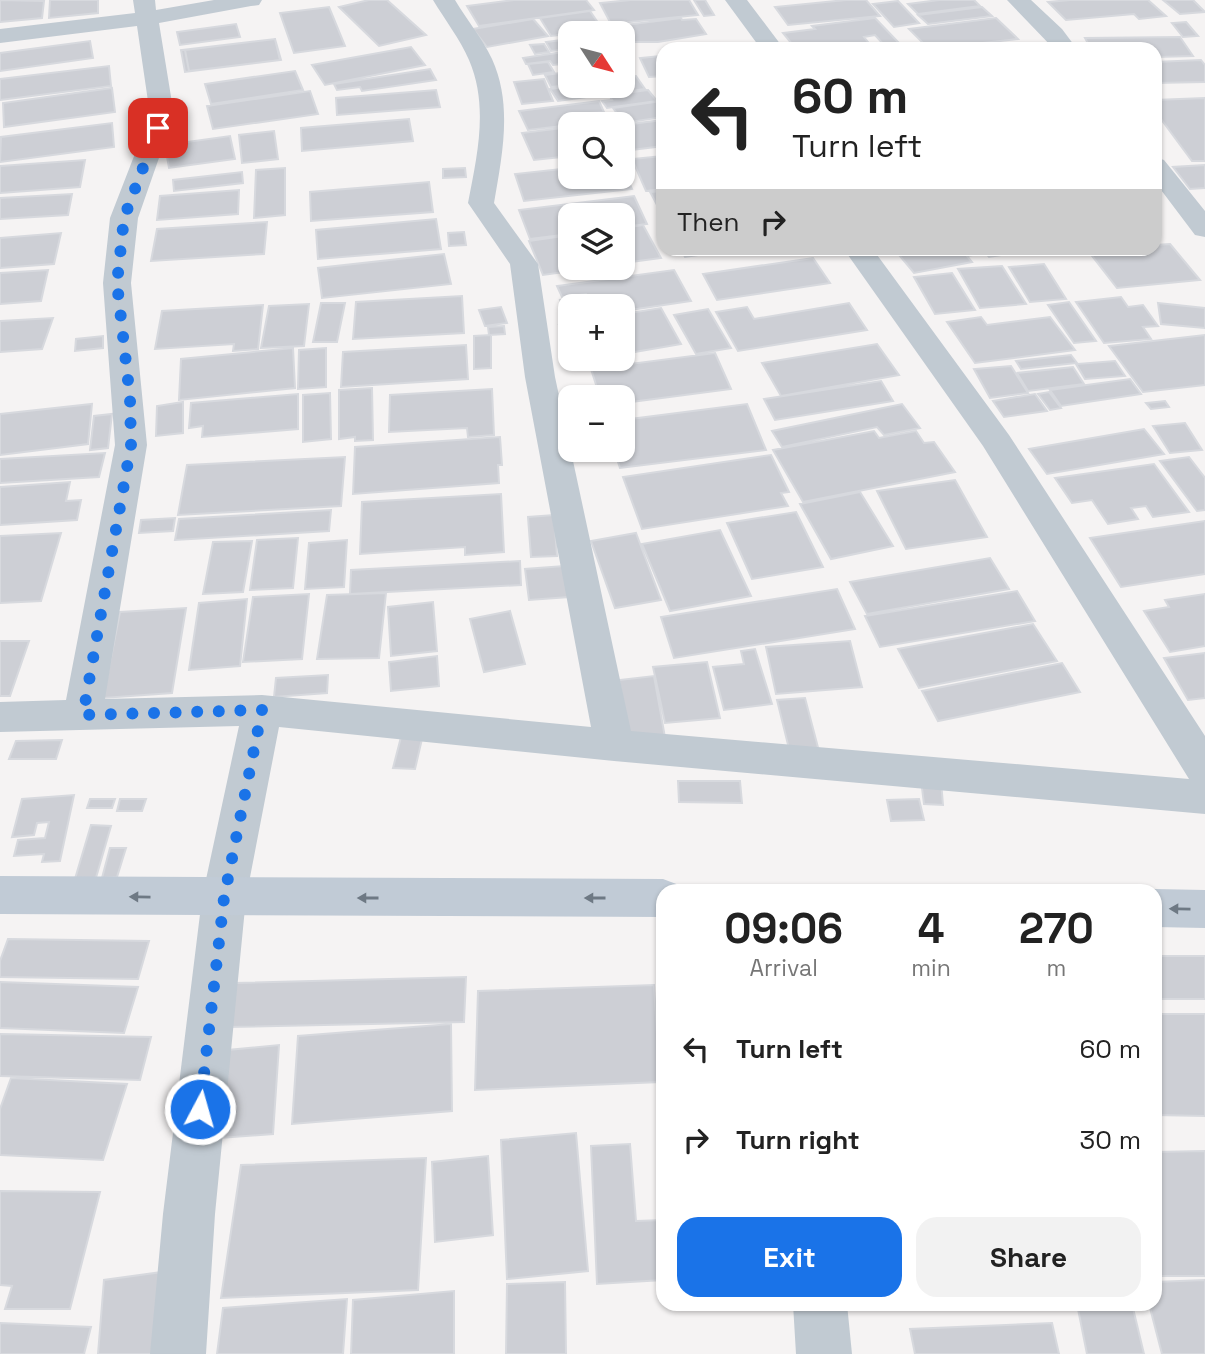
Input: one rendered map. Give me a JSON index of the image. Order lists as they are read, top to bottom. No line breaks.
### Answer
{"north":"bottom right","page":{"map_buttons":["+","−"],"turn":["60 m","Turn left"],"then":"Then","eta":["09:06","Arrival","4","min","270","m"],"list":[{"name":"Turn left","value":"60 m"},{"name":"Turn right","value":"30 m"}],"buttons":["Exit","Share"]}}
